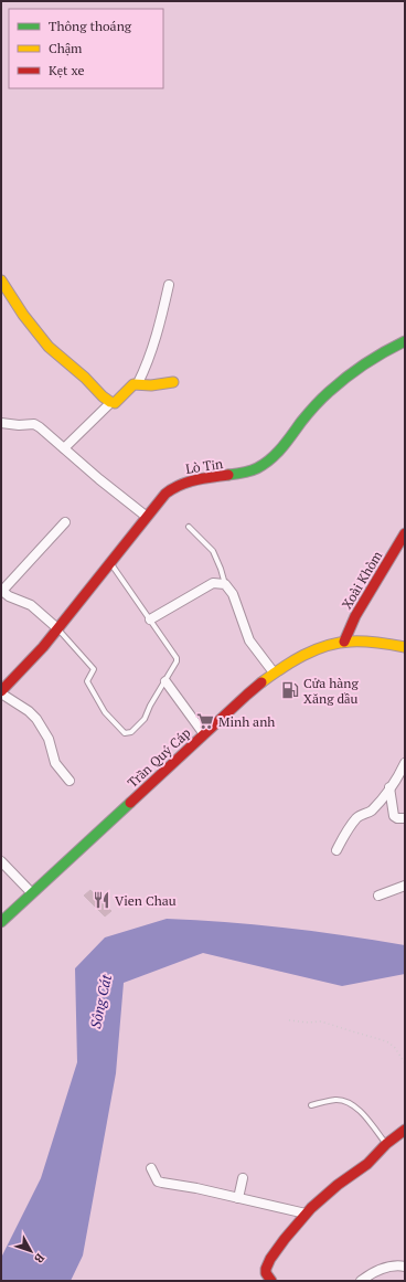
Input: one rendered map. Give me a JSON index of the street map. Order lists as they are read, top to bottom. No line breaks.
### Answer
{"streets":{"street":["Lò Tỉn","Xoài Khòm","Trần Quý Cáp"]},"crossings":[["Xoài Khòm","Trần Quý Cáp"]],"water":["Sông Cát"],"places":{"fuel station":["Cửa hàng Xăng dầu"],"supermarket":["Minh anh"],"restaurant":["Vien Chau"]},"legend":["Thông thoáng","Chậm","Kẹt xe"],"north":"bottom right"}
